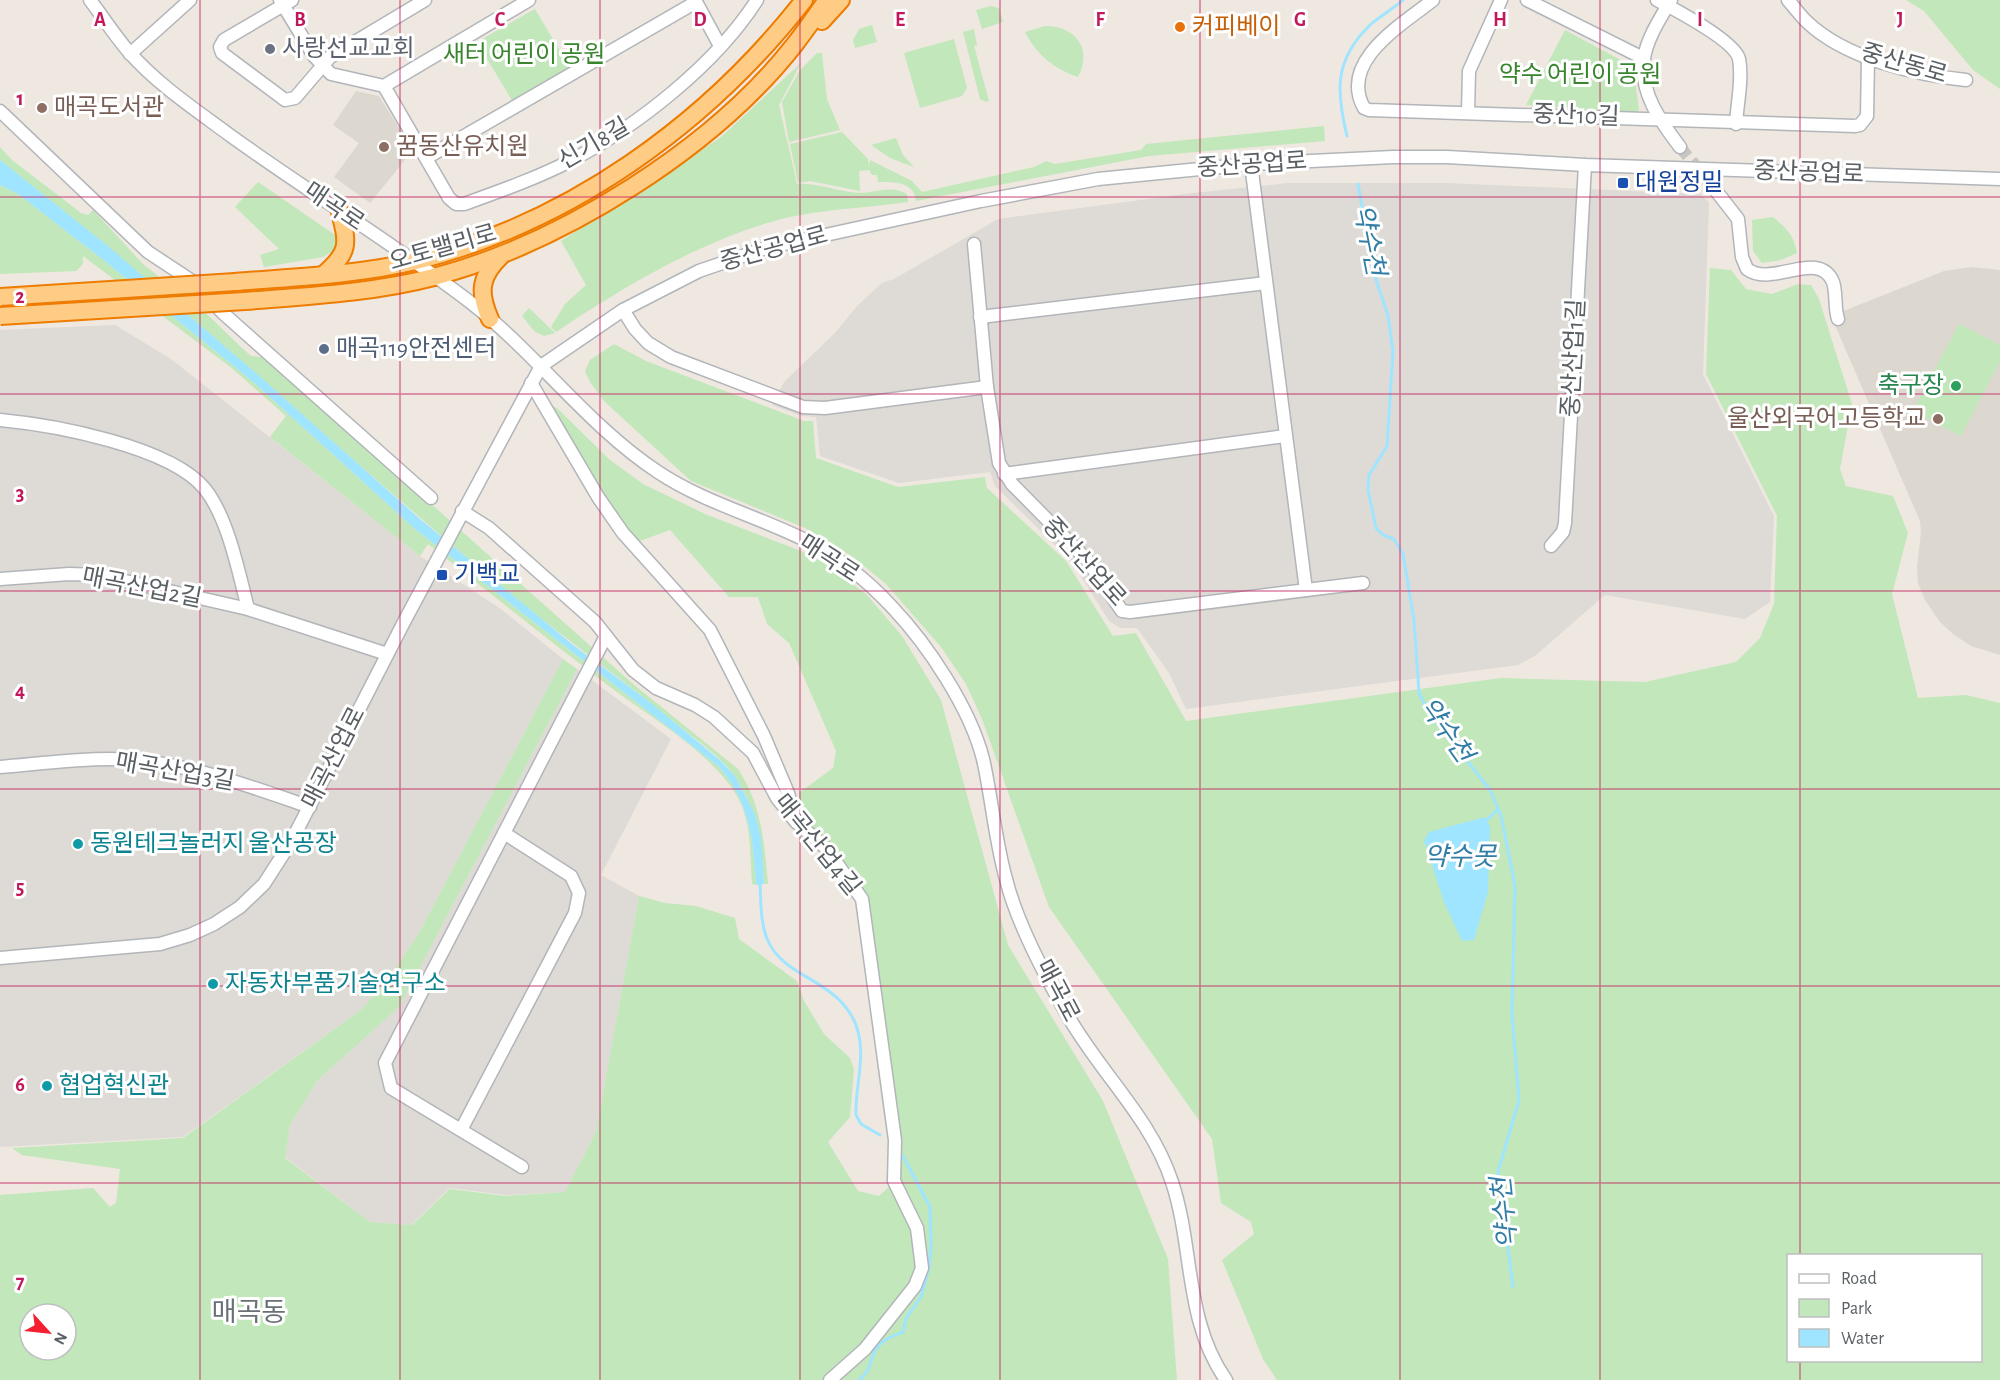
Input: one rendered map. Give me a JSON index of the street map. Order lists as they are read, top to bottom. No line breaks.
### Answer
{"streets":{"highway":["오토밸리로"],"street":["중산동로","중산10길","신기8길","중산공업로","매곡로","중산산업1길","중산산업로","매곡산업2길","매곡산업로","매곡산업3길","매곡산업4길"]},"crossings":[["중산동로","중산10길"],["중산공업로","매곡로"],["중산공업로","중산산업1길"],["매곡로","오토밸리로"],["매곡산업2길","매곡산업로"],["매곡산업로","매곡산업3길"],["매곡산업로","매곡산업4길"]],"districts":["매곡동"],"water":["약수천","약수못"],"parks":["새터 어린이 공원","약수 어린이 공원"],"places":{"other":["커피베이","사랑선교교회","매곡도서관","꿈동산유치원","매곡119안전센터","축구장","울산외국어고등학교","동원테크놀러지 울산공장","자동차부품기술연구소","협업혁신관"],"transit":["대원정밀","기백교"]},"legend":["Road","Park","Water"],"north":"bottom right","grid":{"columns":["A","B","C","D","E","F","G","H","I","J"],"rows":["1","2","3","4","5","6","7"]}}
